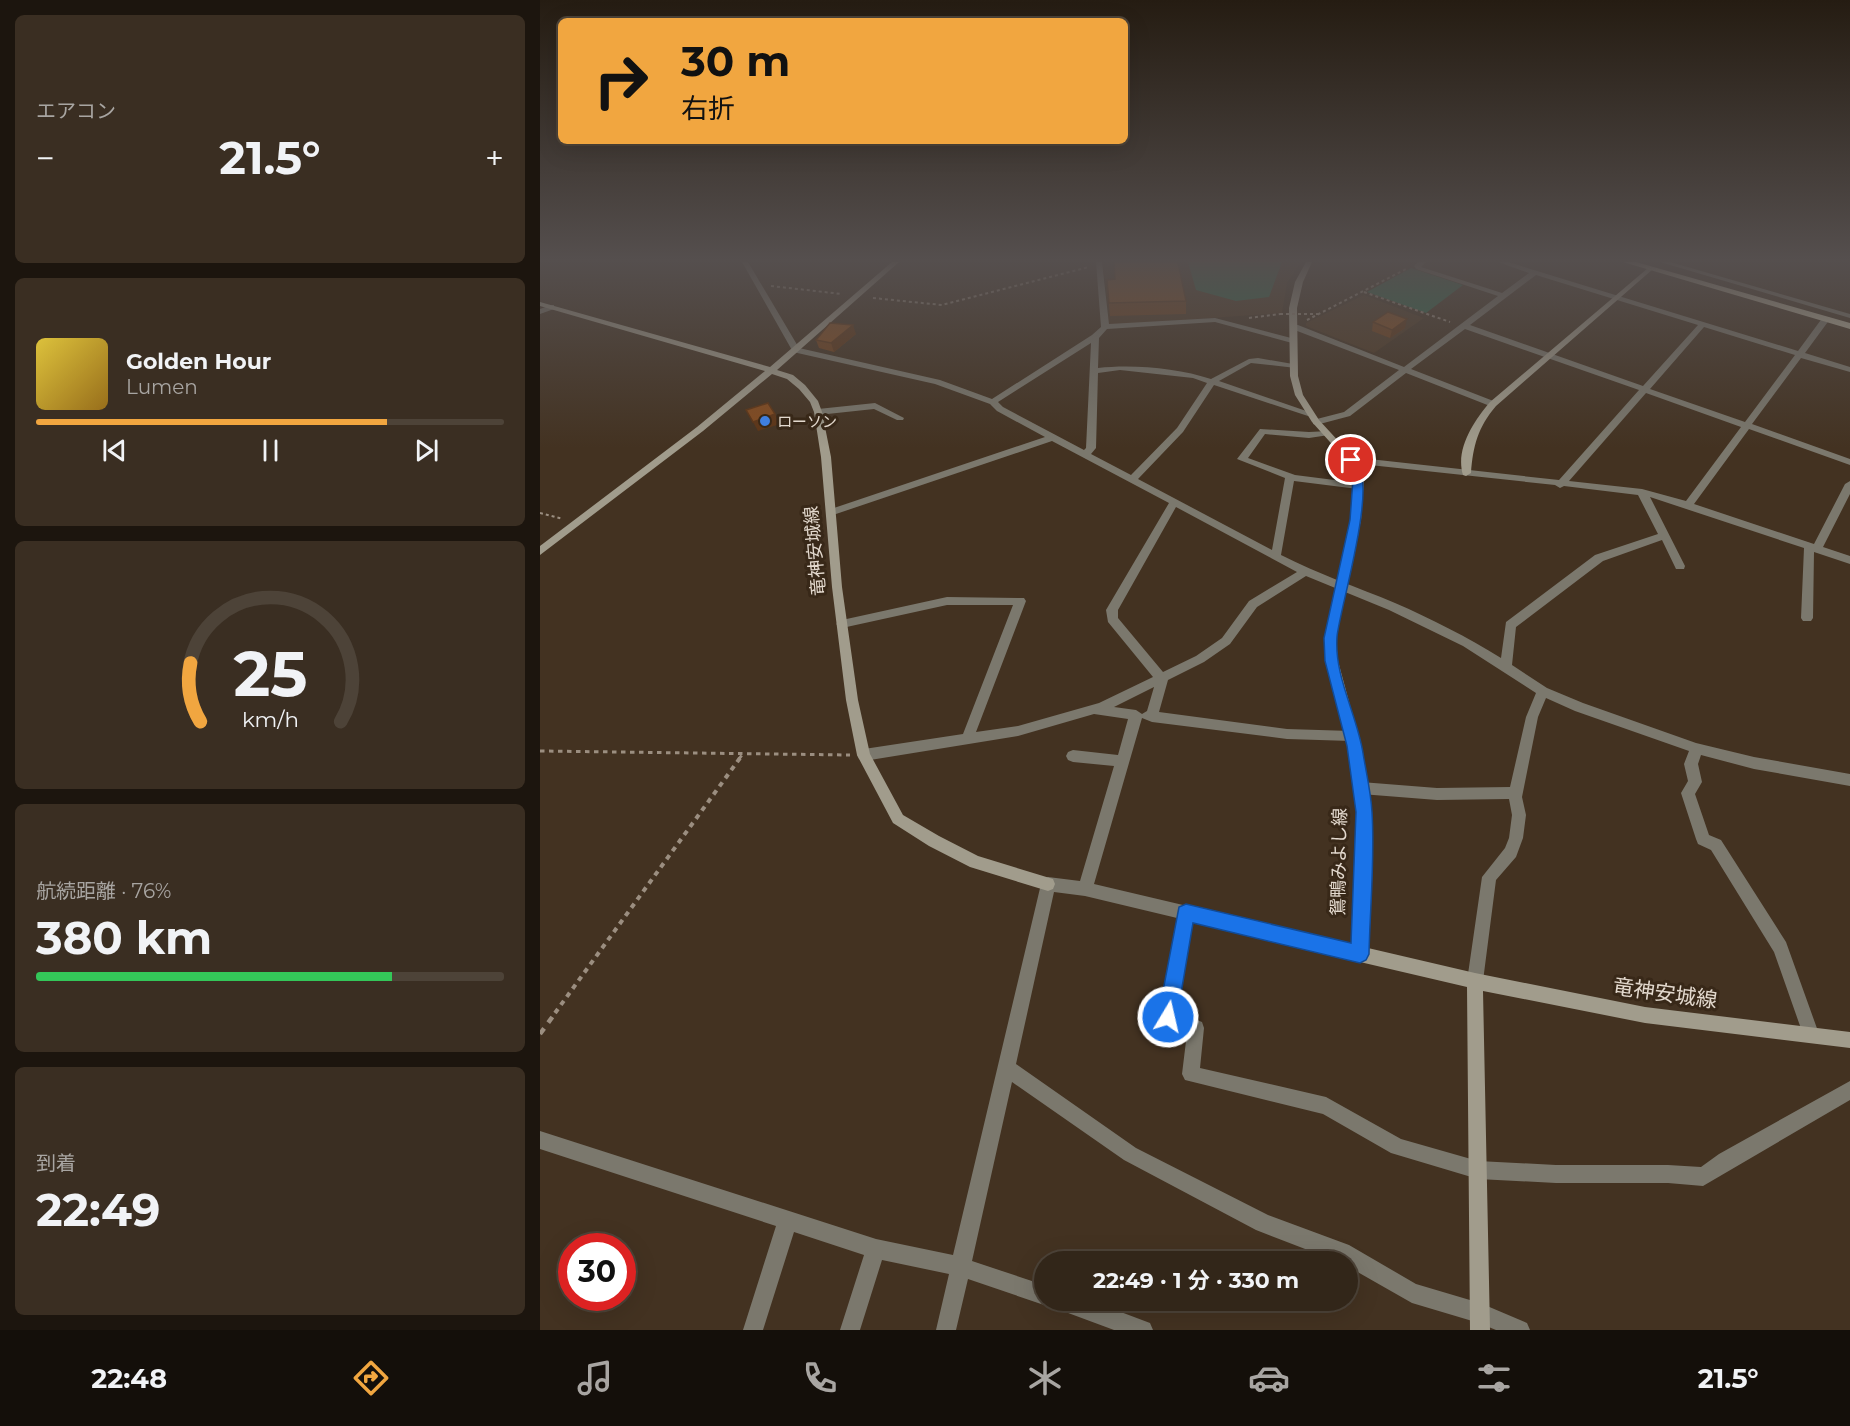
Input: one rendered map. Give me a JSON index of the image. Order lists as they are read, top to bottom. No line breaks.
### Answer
{"streets":{"street":["竜神安城線","鴛鴨みよし線"]},"places":["ローソン"],"page":{"tile":["エアコン",["航続距離 · 76%","380 km"],["到着","22:49"]],"turn":["30 m","右折"],"heat":["−","21.5°","+"],"song":["Golden Hour","Lumen"],"limit":"30","trip":"22:49 · 1 分 · 330 m","tabs":["22:48","21.5°"],"gauge":["25","km/h"]}}
